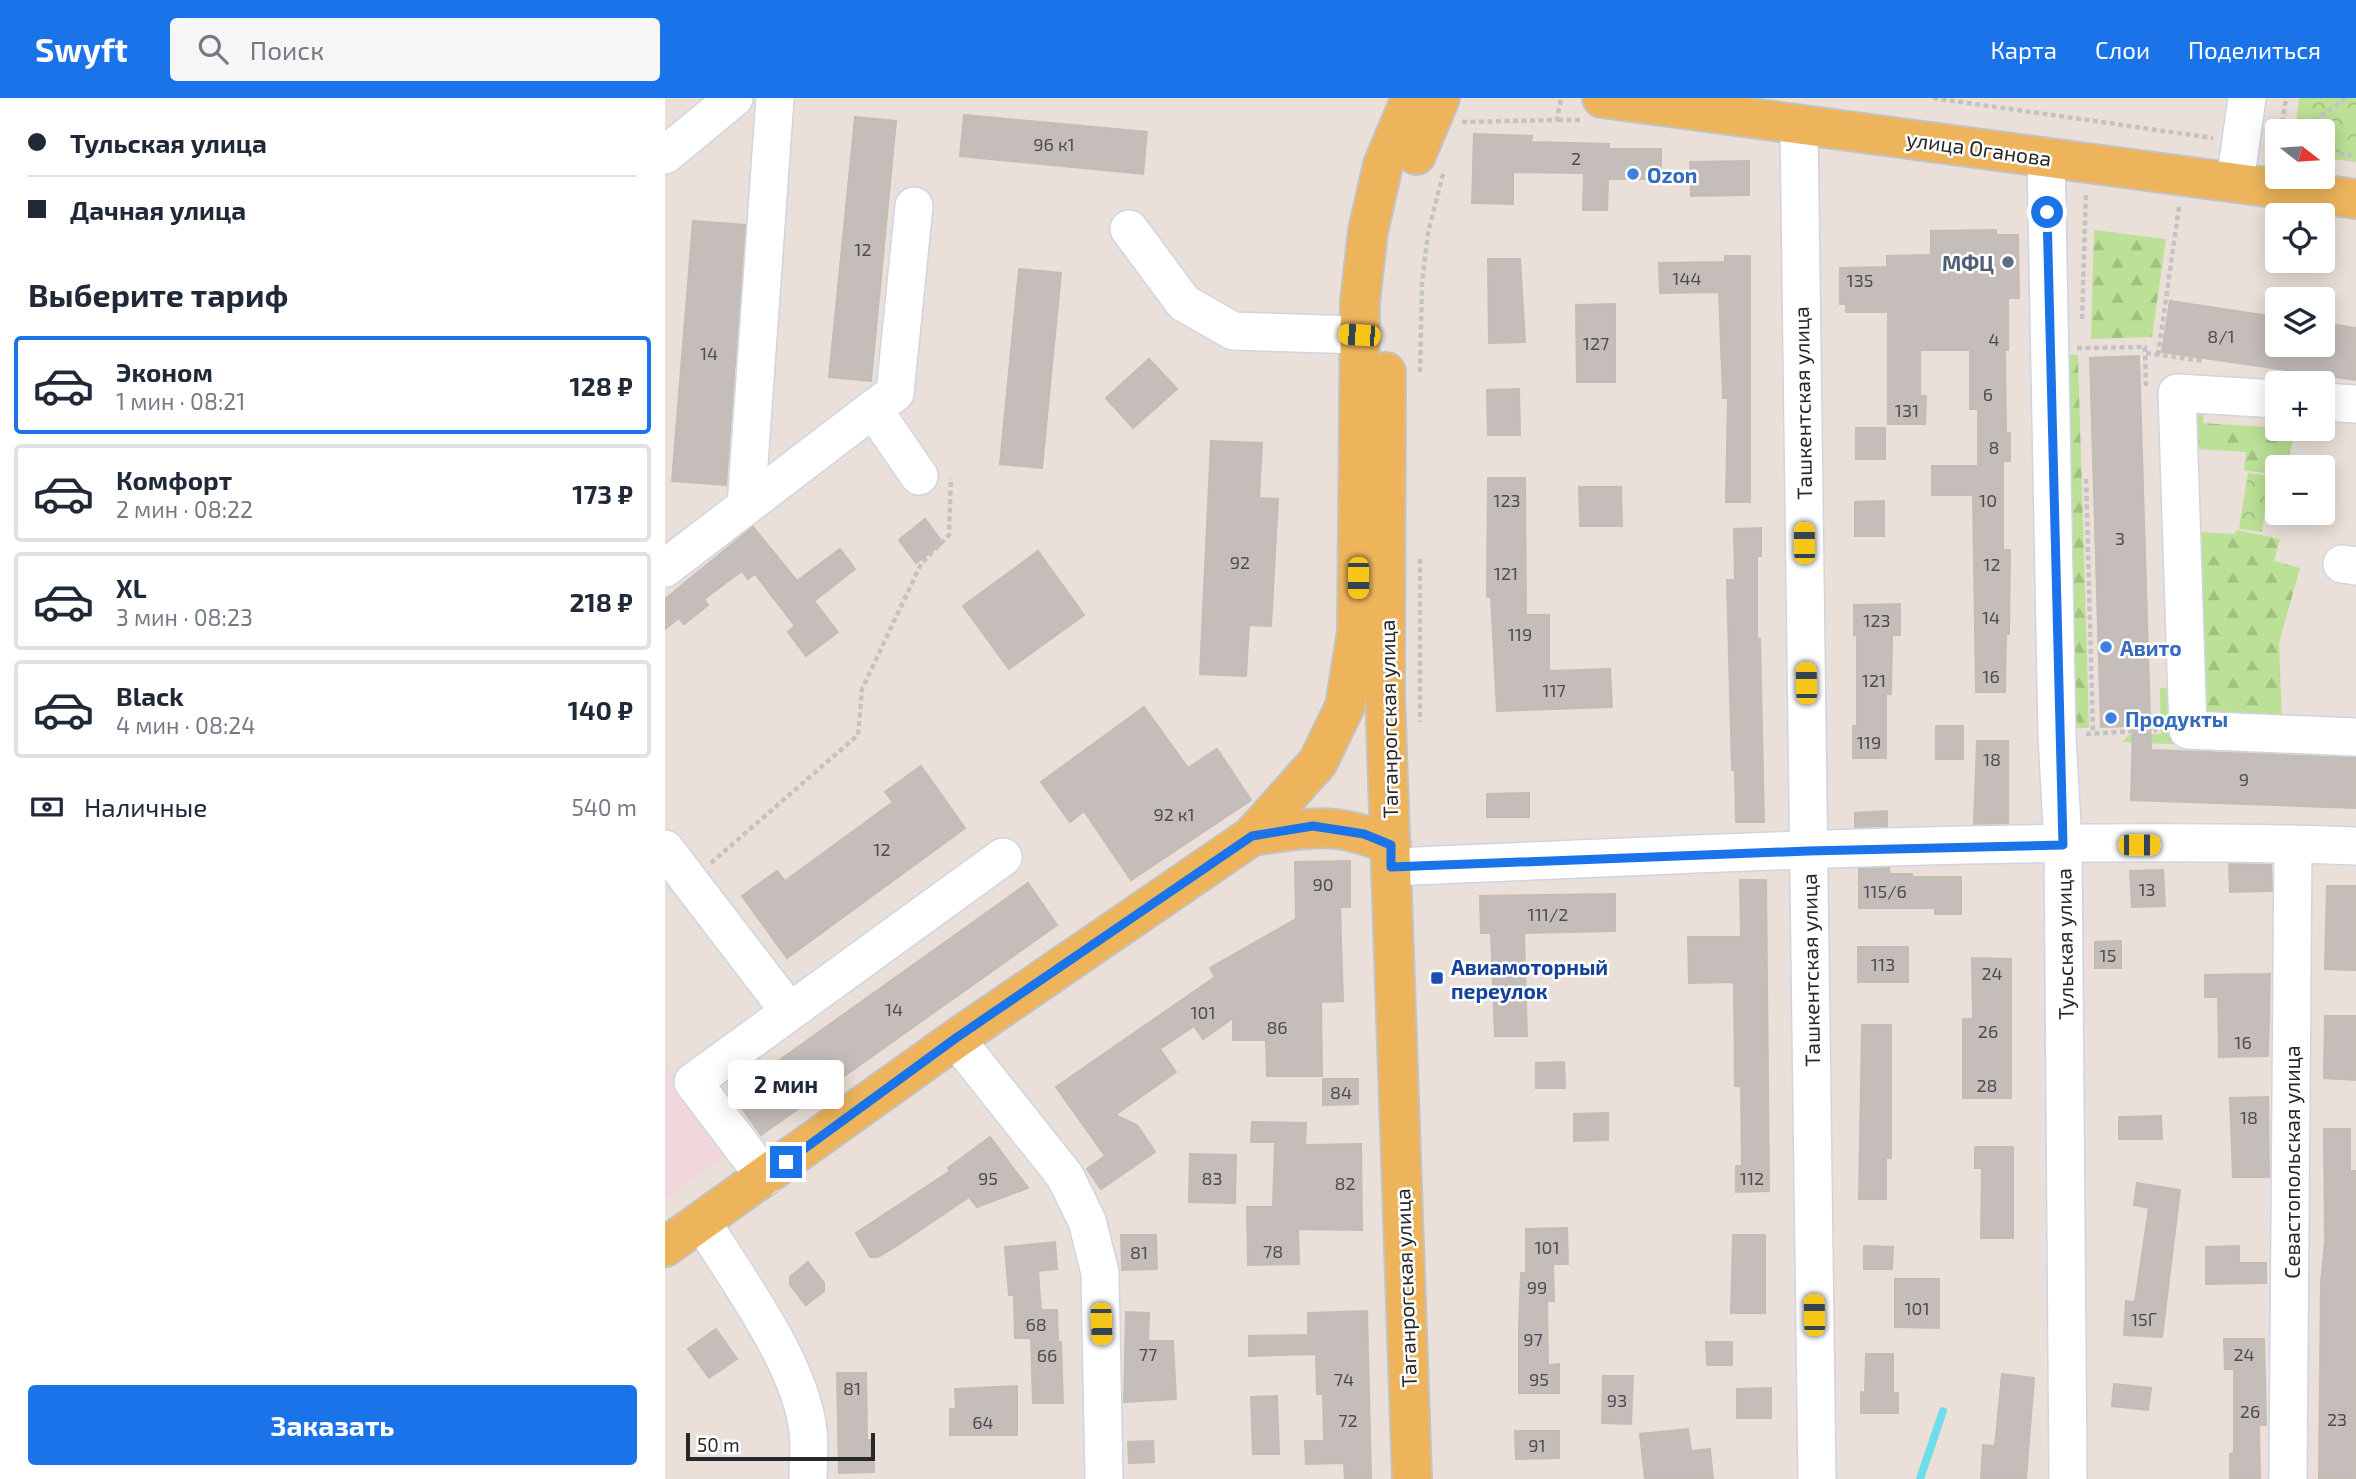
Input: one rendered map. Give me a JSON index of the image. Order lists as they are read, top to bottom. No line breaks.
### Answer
{"streets":{"main road":["улица Оганова","Таганрогская улица"],"street":["Ташкентская улица","Тульская улица","Севастопольская улица"]},"crossings":[["улица Оганова","Ташкентская улица"],["улица Оганова","Тульская улица"]],"places":{"other":["Ozon","МФЦ","Авито","Продукты"],"transit":["Авиамоторный переулок"]},"house_numbers":["96 к1","2","12","144","135","8/1","4","127","14","6","131","8","123","10","3","92","12","121","14","123","119","16","121","117","119","18","9","92 к1","12","90","13","115/6","111/2","15","113","24","14","101","86","26","16","28","84","18","95","83","112","82","101","78","81","99","101","15Г","68","97","77","24","66","74","95","81","93","26","23","72","64","91"],"scale_bar":"50 m","north":"right","page":{"header":"Swyft","search":"Поиск","nav":["Карта","Слои","Поделиться"],"banner":["Тульская улица","Дачная улица"],"map_buttons":["+","−"],"heading":"Выберите тариф","list":[{"name":"Эконом","note":"1 мин · 08:21","value":"128 ₽"},{"name":"Комфорт","note":"2 мин · 08:22","value":"173 ₽"},{"name":"XL","note":"3 мин · 08:23","value":"218 ₽"},{"name":"Black","note":"4 мин · 08:24","value":"140 ₽"}],"pay":["Наличные","540 m"],"bubble":"2 мин","buttons":"Заказать","scale":"50 m"}}
